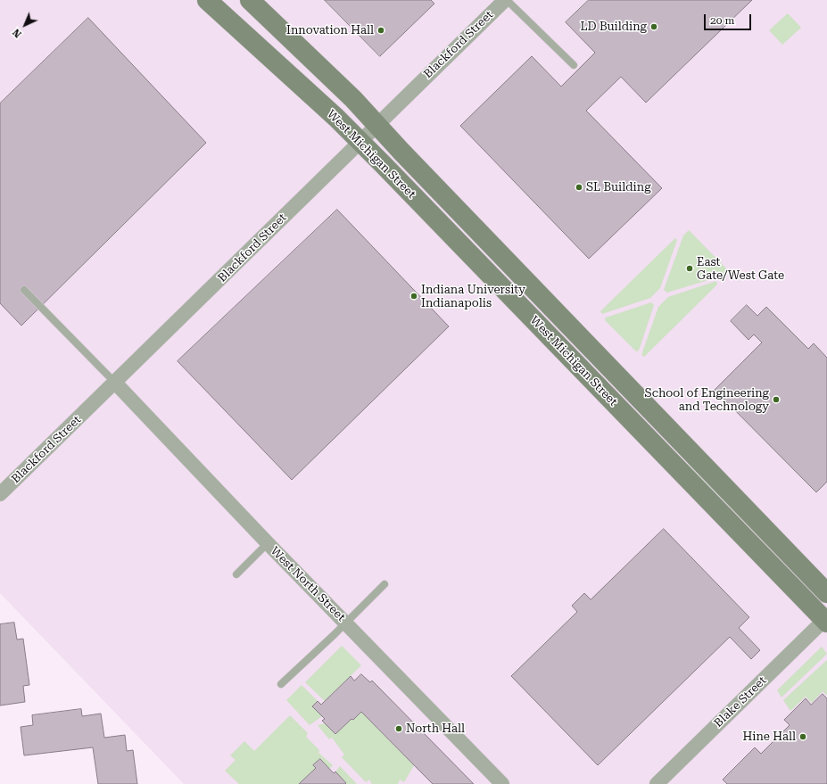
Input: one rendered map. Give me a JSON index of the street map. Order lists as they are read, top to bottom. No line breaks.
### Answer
{"streets":{"main road":["West Michigan Street"],"street":["Blackford Street","West North Street","Blake Street"]},"crossings":[["Blackford Street","West Michigan Street"],["Blackford Street","West North Street"],["West Michigan Street","Blake Street"]],"places":["LD Building","Innovation Hall","SL Building","East Gate/West Gate","Indiana University Indianapolis","School of Engineering and Technology","North Hall","Hine Hall"],"scale_bar":"20 m","north":"bottom left"}
